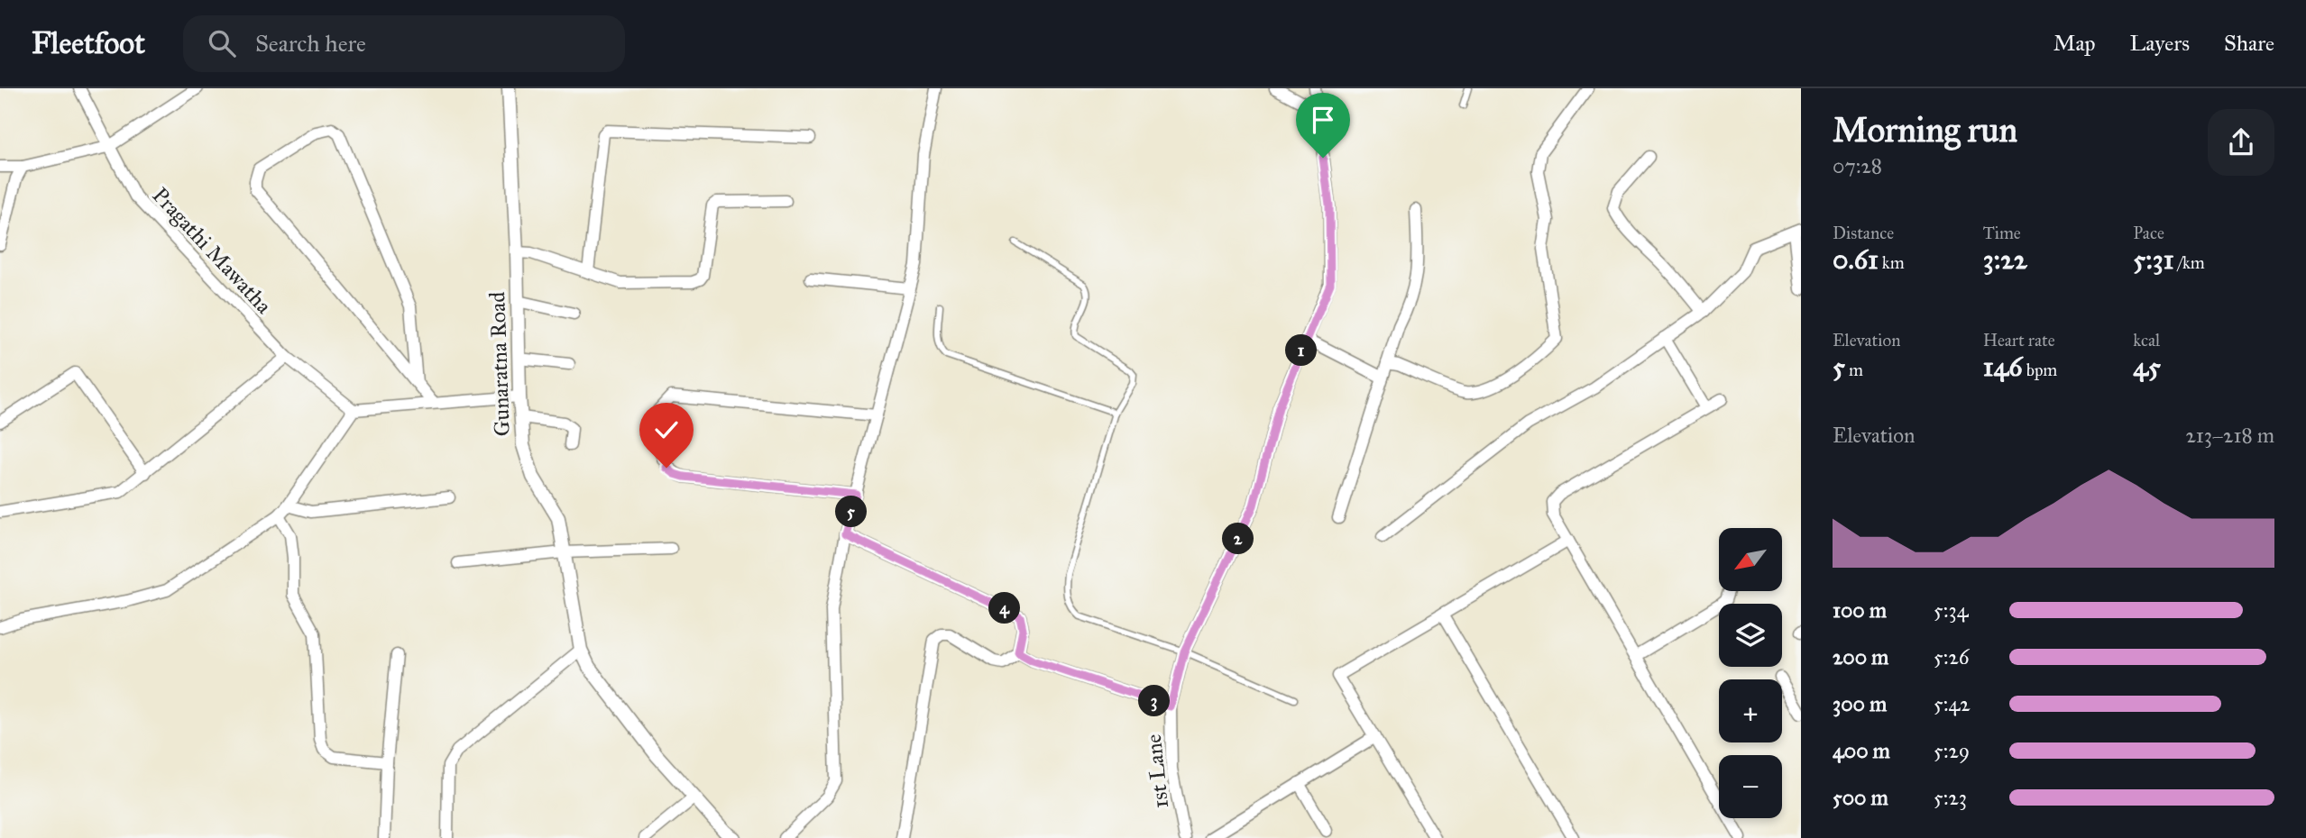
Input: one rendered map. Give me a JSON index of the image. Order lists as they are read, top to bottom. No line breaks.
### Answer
{"streets":{"street":["Pragathi Mawatha","Gunaratna Road","1st Lane"]},"north":"bottom left","page":{"header":"Fleetfoot","search":"Search here","nav":["Map","Layers","Share"],"heading":["Morning run","07:28"],"stats":[["Distance","0.61 km"],["Time","3:22"],["Pace","5:31 /km"],["Elevation","5 m"],["Heart rate","146 bpm"],["kcal","45"]],"pins":["1","5","2","4","3"],"chart":["Elevation","213–218 m"],"map_buttons":["+","−"],"list":[{"name":"100 m","note":"5:34"},{"name":"200 m","note":"5:26"},{"name":"300 m","note":"5:42"},{"name":"400 m","note":"5:29"},{"name":"500 m","note":"5:23"}]}}
